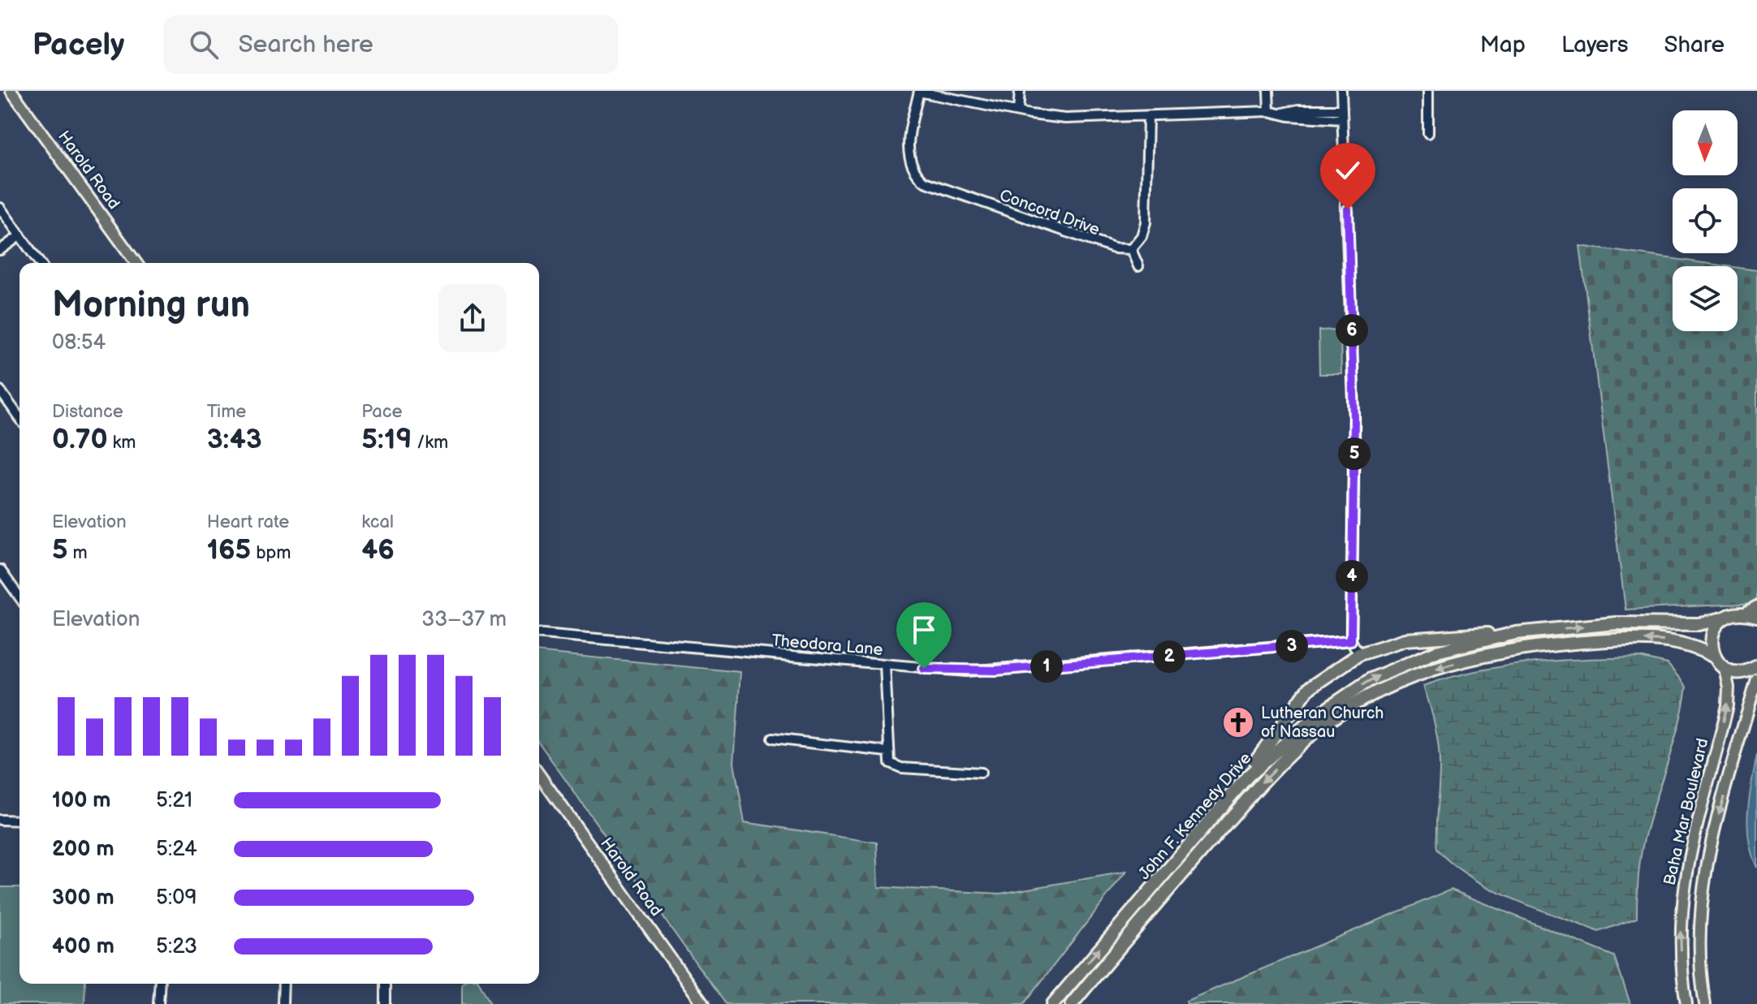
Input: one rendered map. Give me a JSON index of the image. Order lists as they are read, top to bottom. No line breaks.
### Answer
{"streets":{"highway":["John F. Kennedy Drive"],"main road":["Harold Road","Baha Mar Boulevard"],"street":["Concord Drive","Theodora Lane"]},"crossings":[["Baha Mar Boulevard","John F. Kennedy Drive"]],"places":{"church":["Lutheran Church of Nassau"]},"north":"bottom","page":{"header":"Pacely","search":"Search here","nav":["Map","Layers","Share"],"heading":["Morning run","08:54"],"pins":["6","5","4","3","2","1"],"stats":[["Distance","0.70 km"],["Time","3:43"],["Pace","5:19 /km"],["Elevation","5 m"],["Heart rate","165 bpm"],["kcal","46"]],"chart":["Elevation","33–37 m"],"list":[{"name":"100 m","note":"5:21"},{"name":"200 m","note":"5:24"},{"name":"300 m","note":"5:09"},{"name":"400 m","note":"5:23"}]}}
